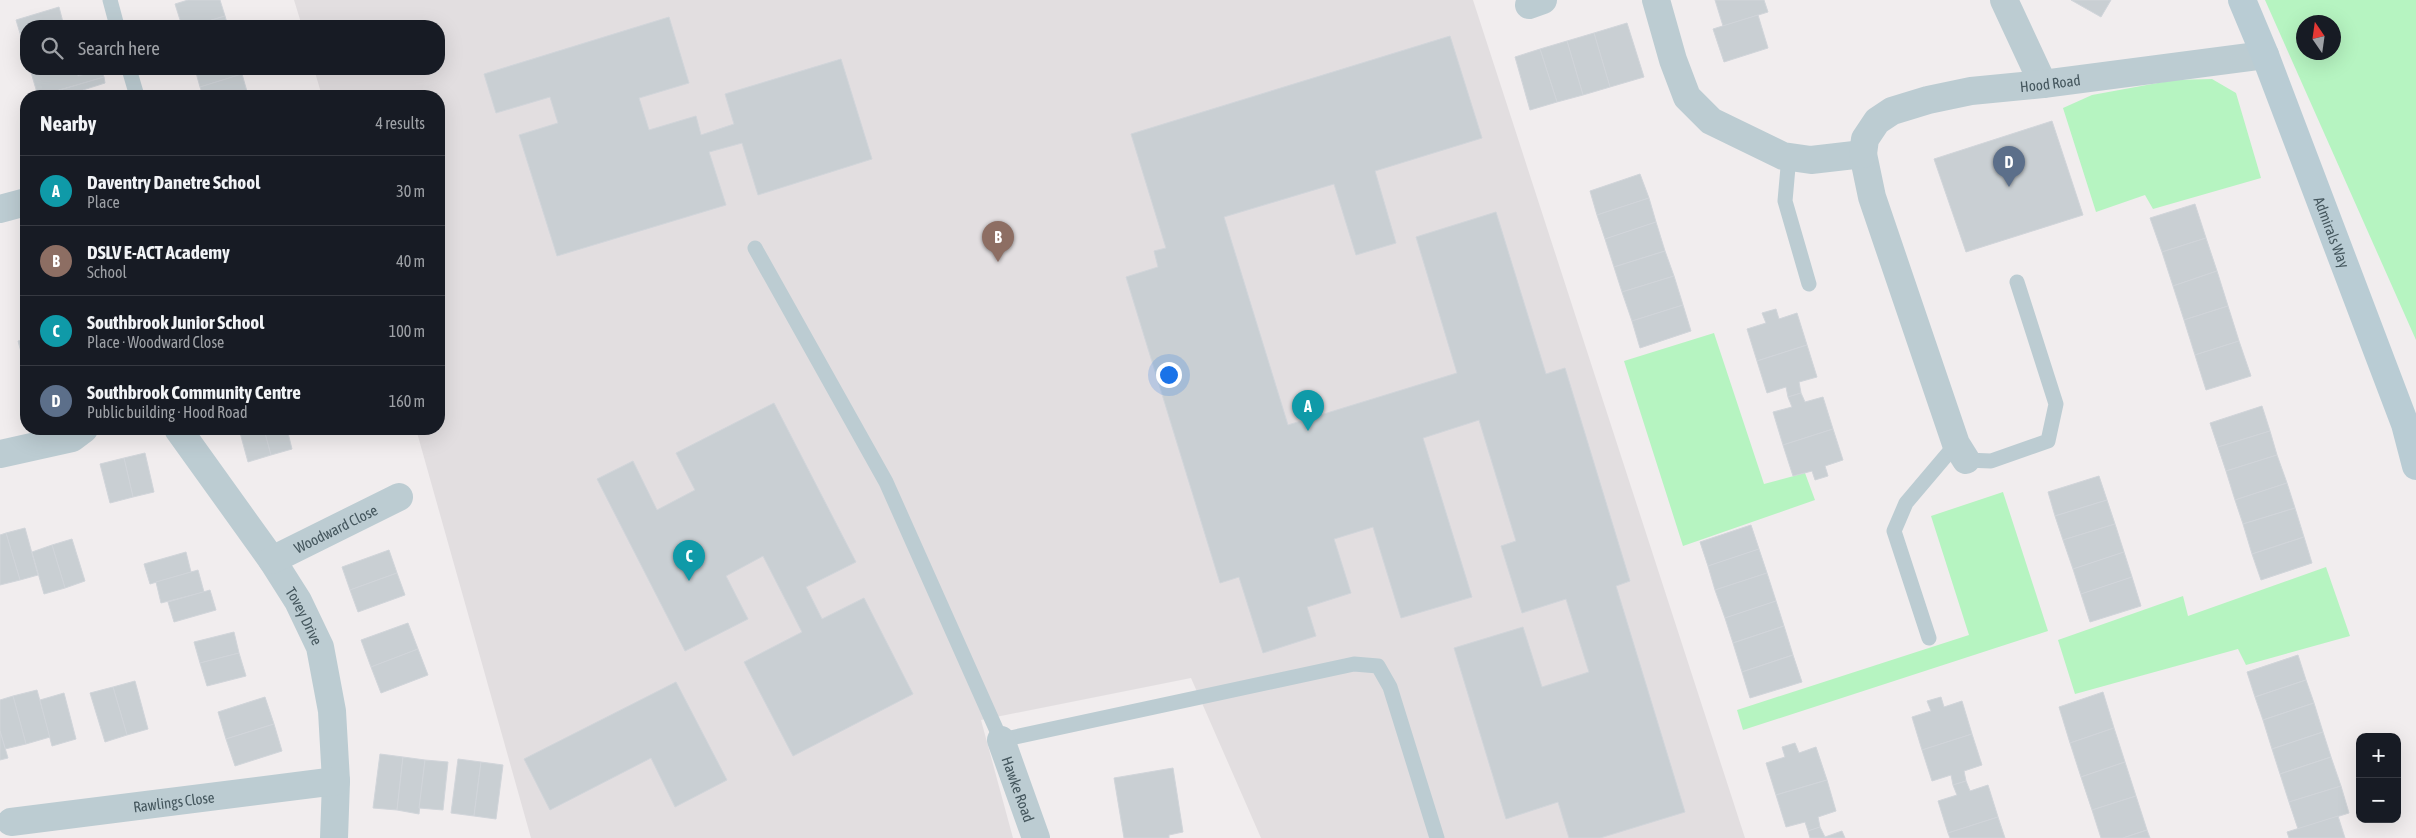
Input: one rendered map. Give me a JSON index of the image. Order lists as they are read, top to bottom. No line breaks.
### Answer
{"streets":{"street":["Hood Road","Admirals Way","Woodward Close","Tovey Drive","Hawke Road","Rawlings Close"]},"crossings":[["Hood Road","Admirals Way"],["Woodward Close","Tovey Drive"],["Tovey Drive","Rawlings Close"]],"north":"top","page":{"search":"Search here","heading":["Nearby","4 results"],"pins":["D","B","A","C"],"list":[{"mark":"A","name":"Daventry Danetre School","note":"Place","value":"30 m"},{"mark":"B","name":"DSLV E-ACT Academy","note":"School","value":"40 m"},{"mark":"C","name":"Southbrook Junior School","note":"Place · Woodward Close","value":"100 m"},{"mark":"D","name":"Southbrook Community Centre","note":"Public building · Hood Road","value":"160 m"}],"map_buttons":["+","−"]}}
